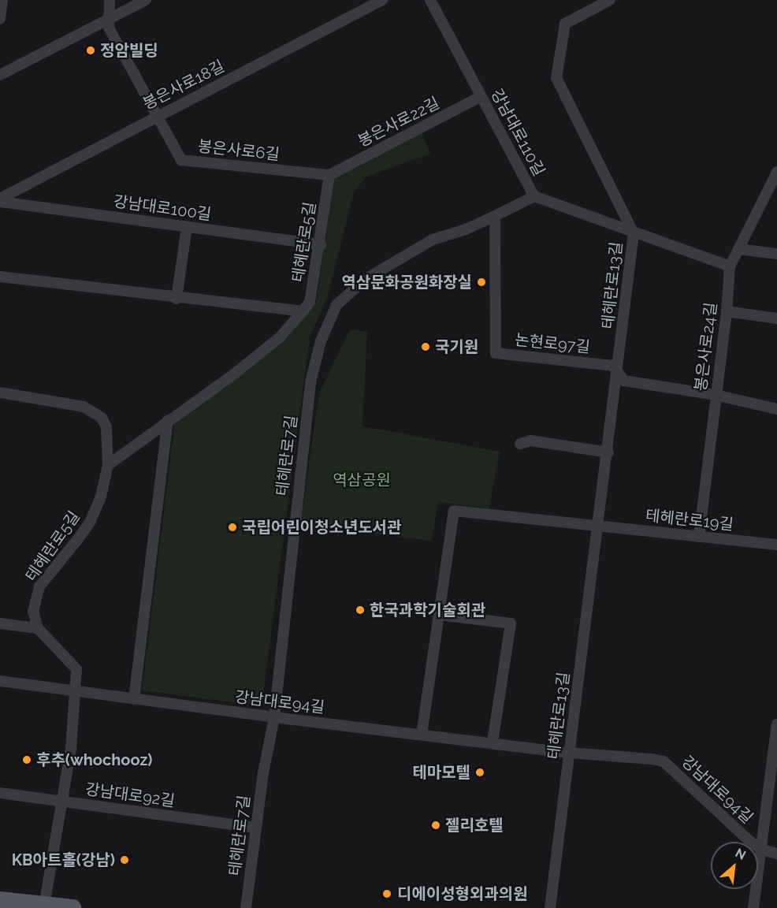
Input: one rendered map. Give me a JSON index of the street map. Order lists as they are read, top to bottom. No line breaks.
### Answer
{"streets":{"street":["봉은사로18길","봉은사로22길","강남대로110길","봉은사로6길","강남대로100길","테헤란로5길","테헤란로13길","논현로97길","봉은사로24길","테헤란로7길","테헤란로19길","강남대로94길","강남대로92길"]},"crossings":[["봉은사로18길","봉은사로6길"],["봉은사로18길","강남대로100길"],["봉은사로22길","강남대로110길"],["봉은사로22길","봉은사로6길"],["봉은사로22길","테헤란로5길"],["강남대로110길","테헤란로13길"],["강남대로110길","봉은사로24길"],["봉은사로6길","테헤란로5길"],["강남대로100길","테헤란로5길"],["테헤란로13길","논현로97길"],["테헤란로13길","테헤란로19길"],["테헤란로13길","강남대로94길"],["논현로97길","봉은사로24길"],["논현로97길","테헤란로7길"],["봉은사로24길","테헤란로19길"],["테헤란로7길","강남대로94길"],["테헤란로7길","강남대로92길"]],"parks":["역삼공원"],"places":["정암빌딩","역삼문화공원화장실","국기원","국립어린이청소년도서관","한국과학기술회관","후추(whochooz)","테마모텔","젤리호텔","KB아트홀(강남)","디에이성형외과의원"],"north":"top right"}
